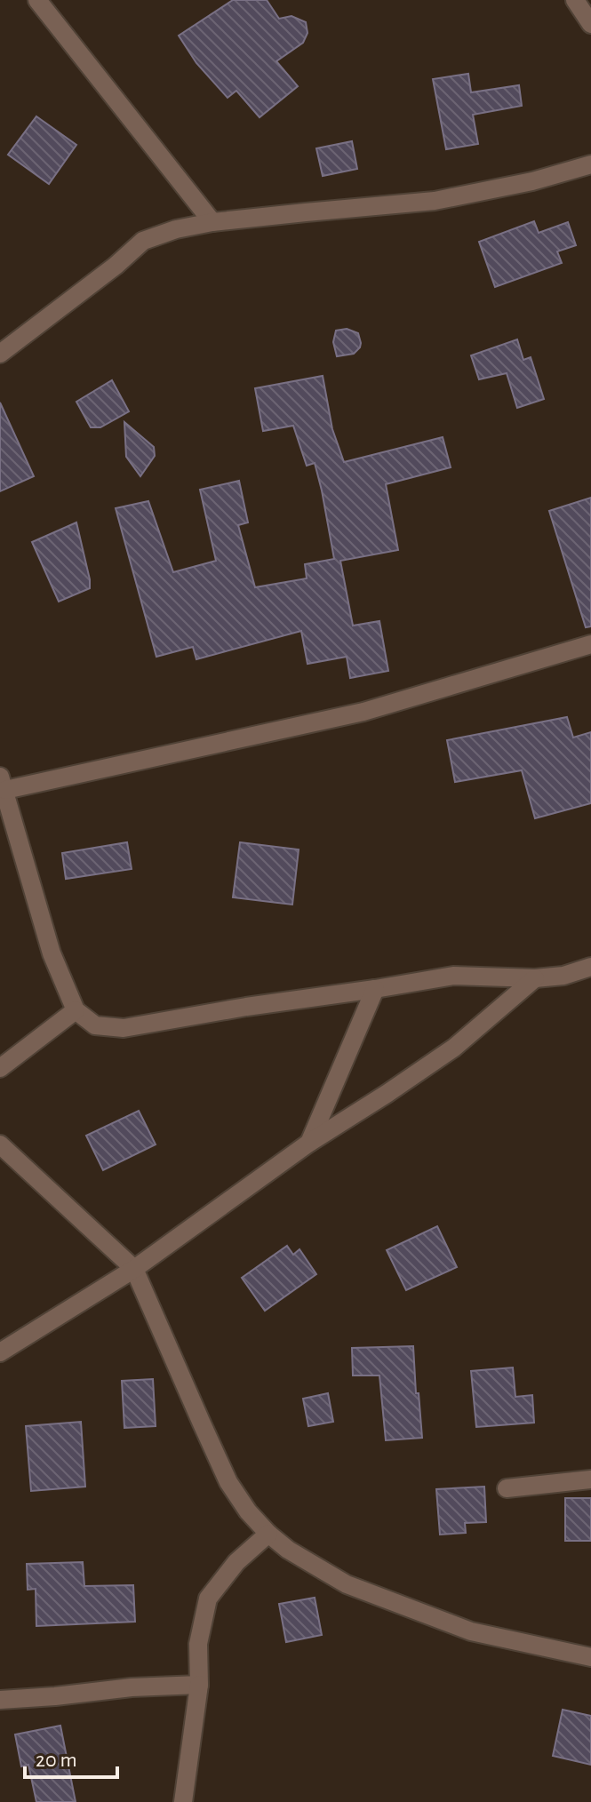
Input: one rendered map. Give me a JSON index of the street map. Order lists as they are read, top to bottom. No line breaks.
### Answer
{"scale_bar":"20 m"}
